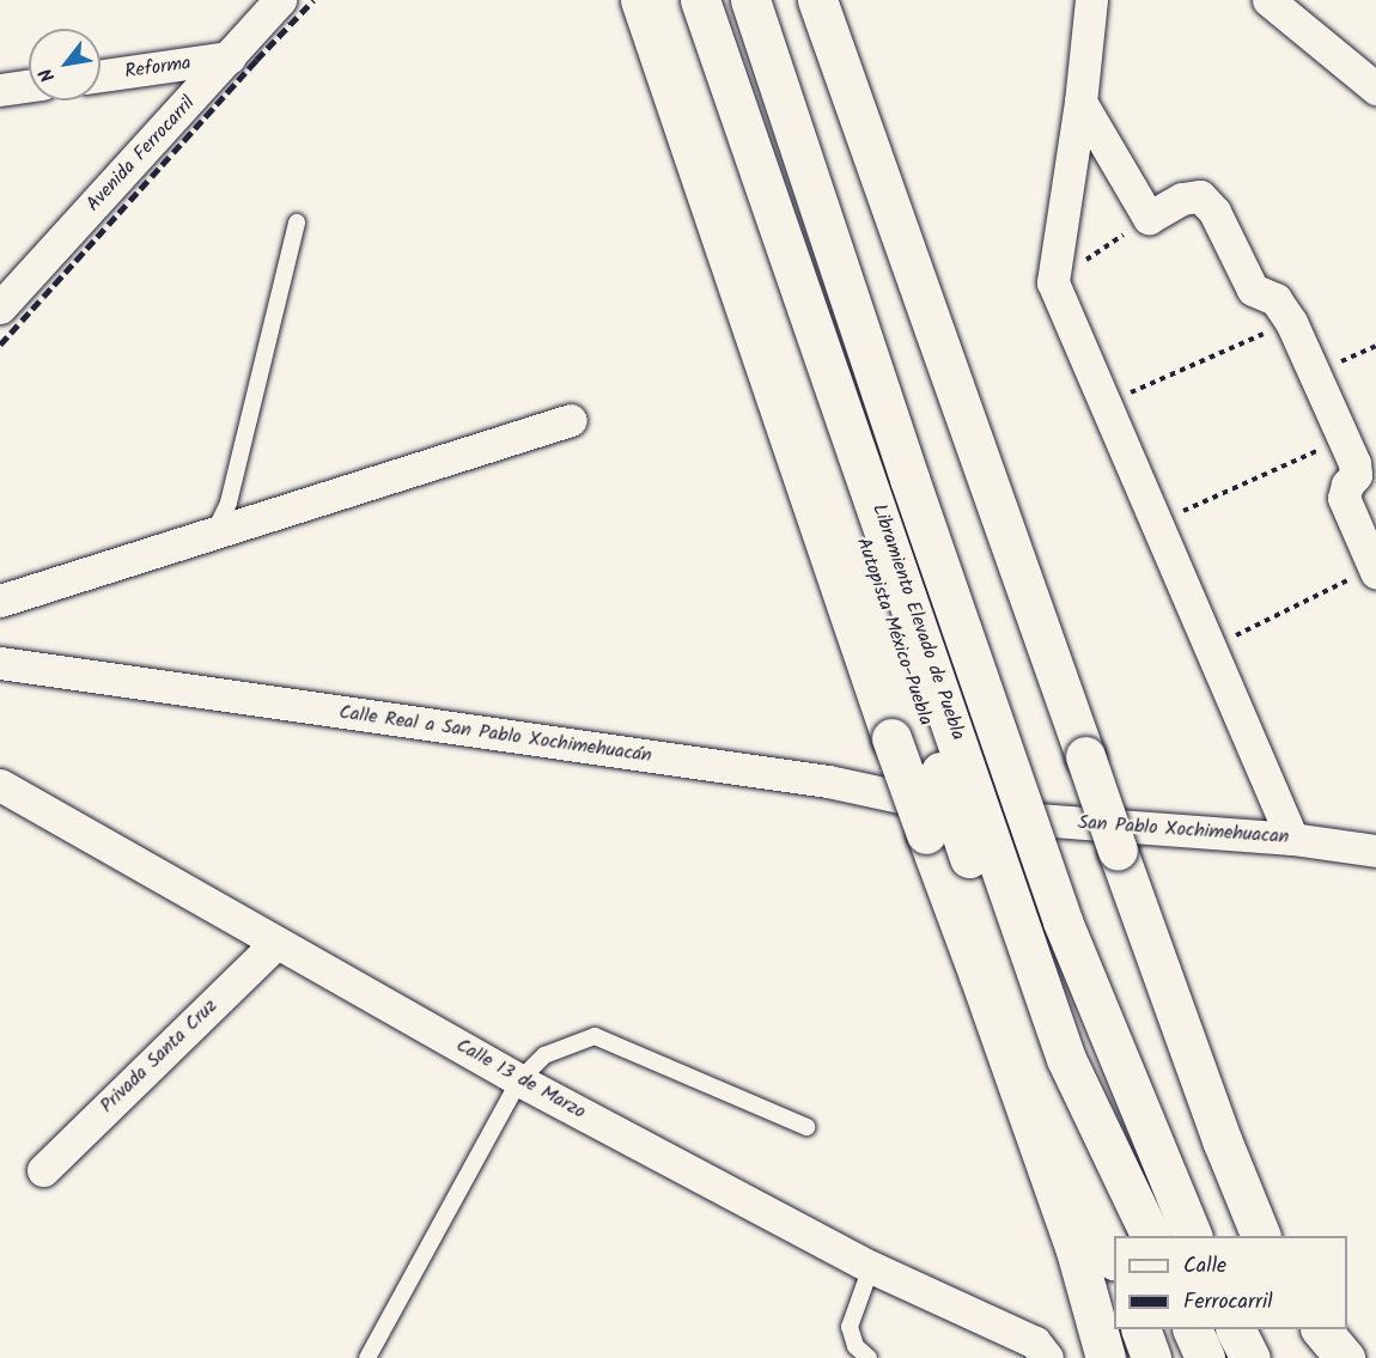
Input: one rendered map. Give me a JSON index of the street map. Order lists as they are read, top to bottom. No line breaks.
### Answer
{"streets":{"main road":["Libramiento Elevado de Puebla","Autopista México-Puebla"],"street":["Reforma","Avenida Ferrocarril","Calle Real a San Pablo Xochimehuacán","San Pablo Xochimehuacan","Privada Santa Cruz","Calle 13 de Marzo"]},"crossings":[["Reforma","Avenida Ferrocarril"],["Calle Real a San Pablo Xochimehuacán","San Pablo Xochimehuacan"],["Privada Santa Cruz","Calle 13 de Marzo"]],"legend":["Calle","Ferrocarril"],"north":"bottom left"}
